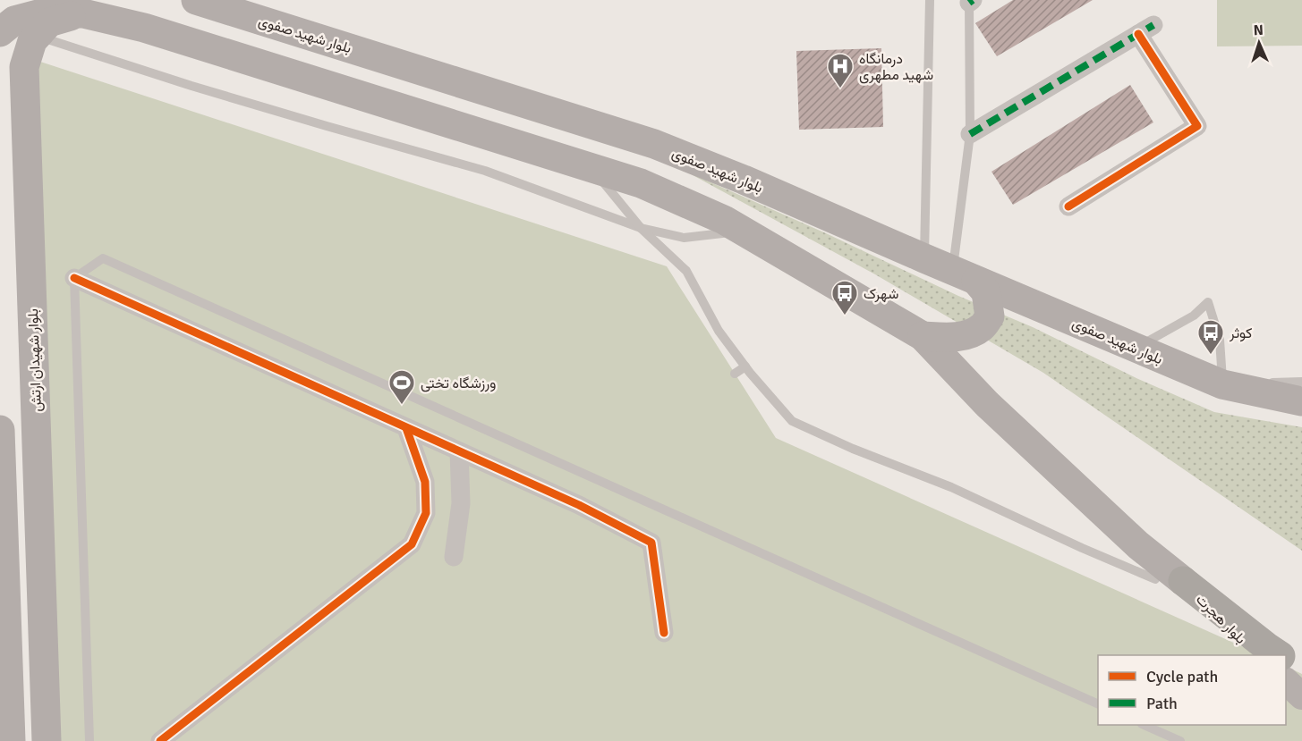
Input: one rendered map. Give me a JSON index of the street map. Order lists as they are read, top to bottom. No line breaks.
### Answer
{"streets":{"main road":["بلوار شهید صفوی","بلوار شهیدان ارتش","بلوار هجرت"]},"places":{"hospital":["درمانگاه شهید مطهری"],"bus stop":["شهرک","کوثر"],"sports":["ورزشگاه تختی"]},"legend":["Cycle path","Path"],"north":"top"}
